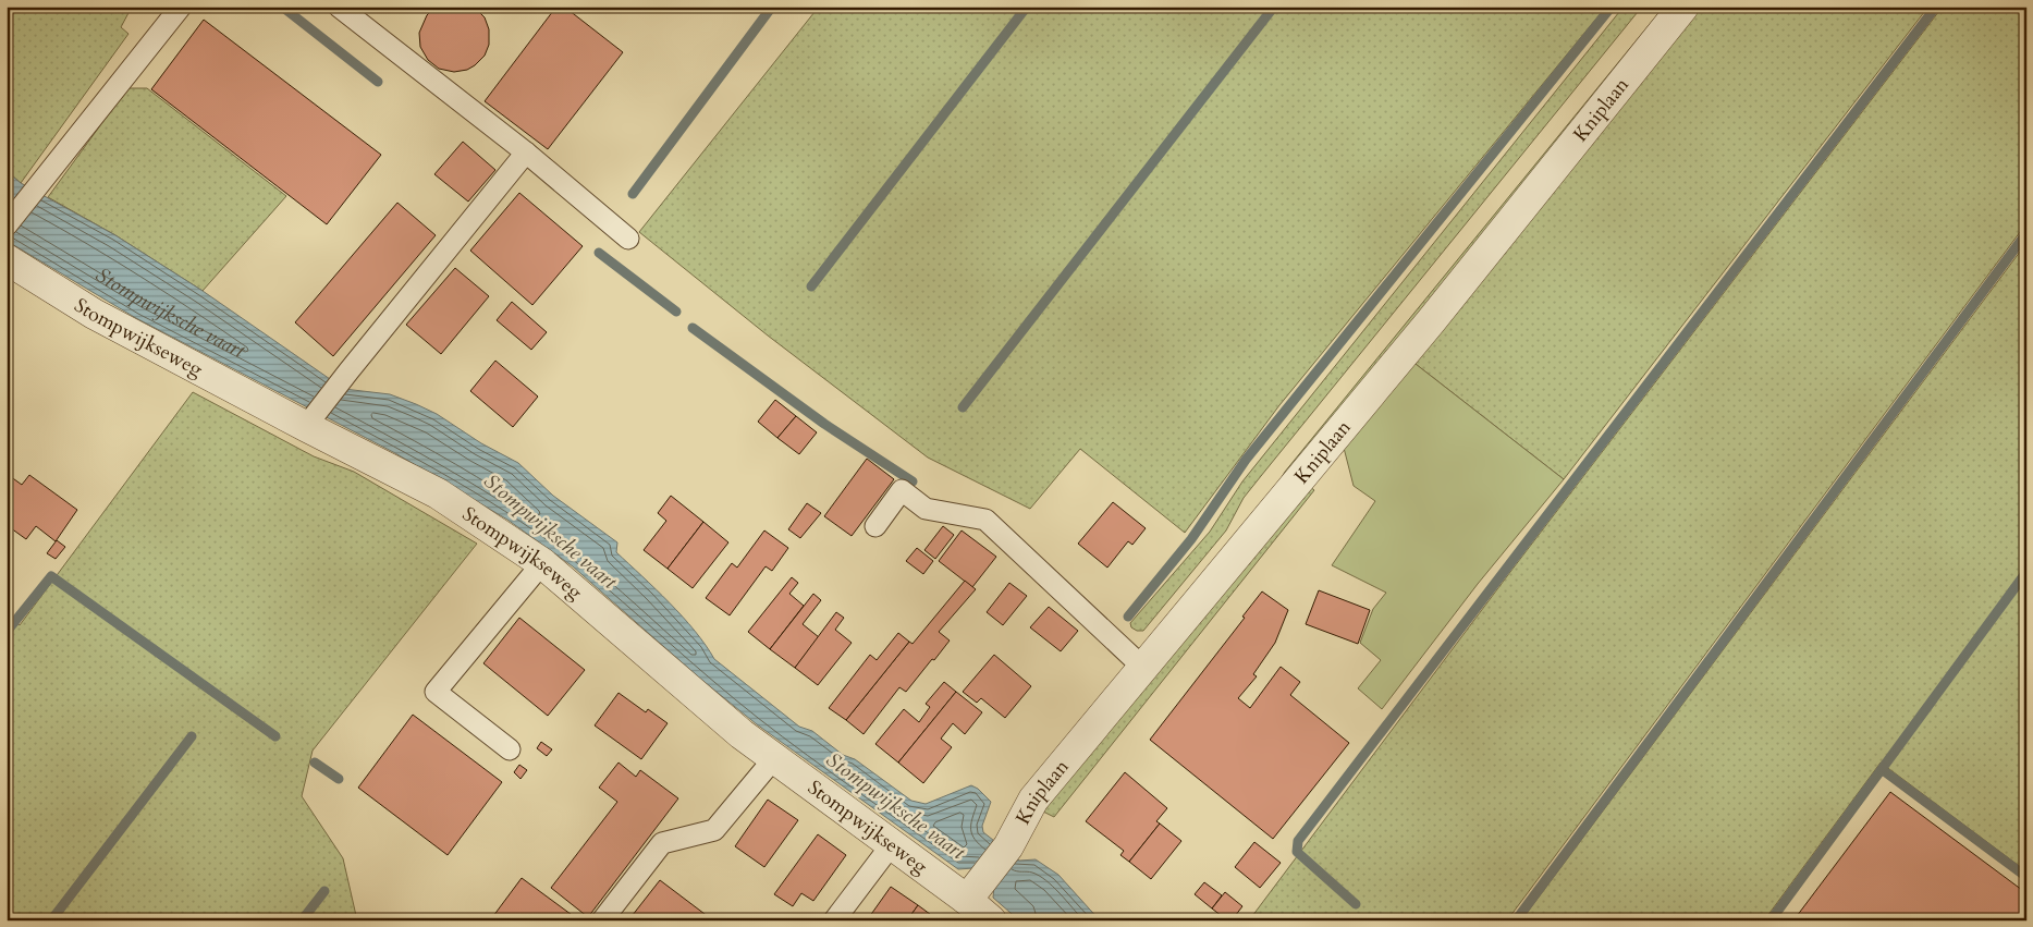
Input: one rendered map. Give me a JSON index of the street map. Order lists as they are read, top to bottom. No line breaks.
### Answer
{"streets":{"street":["Kniplaan","Stompwijkseweg"]},"crossings":[["Kniplaan","Stompwijkseweg"]],"water":["Stompwijksche vaart"]}
